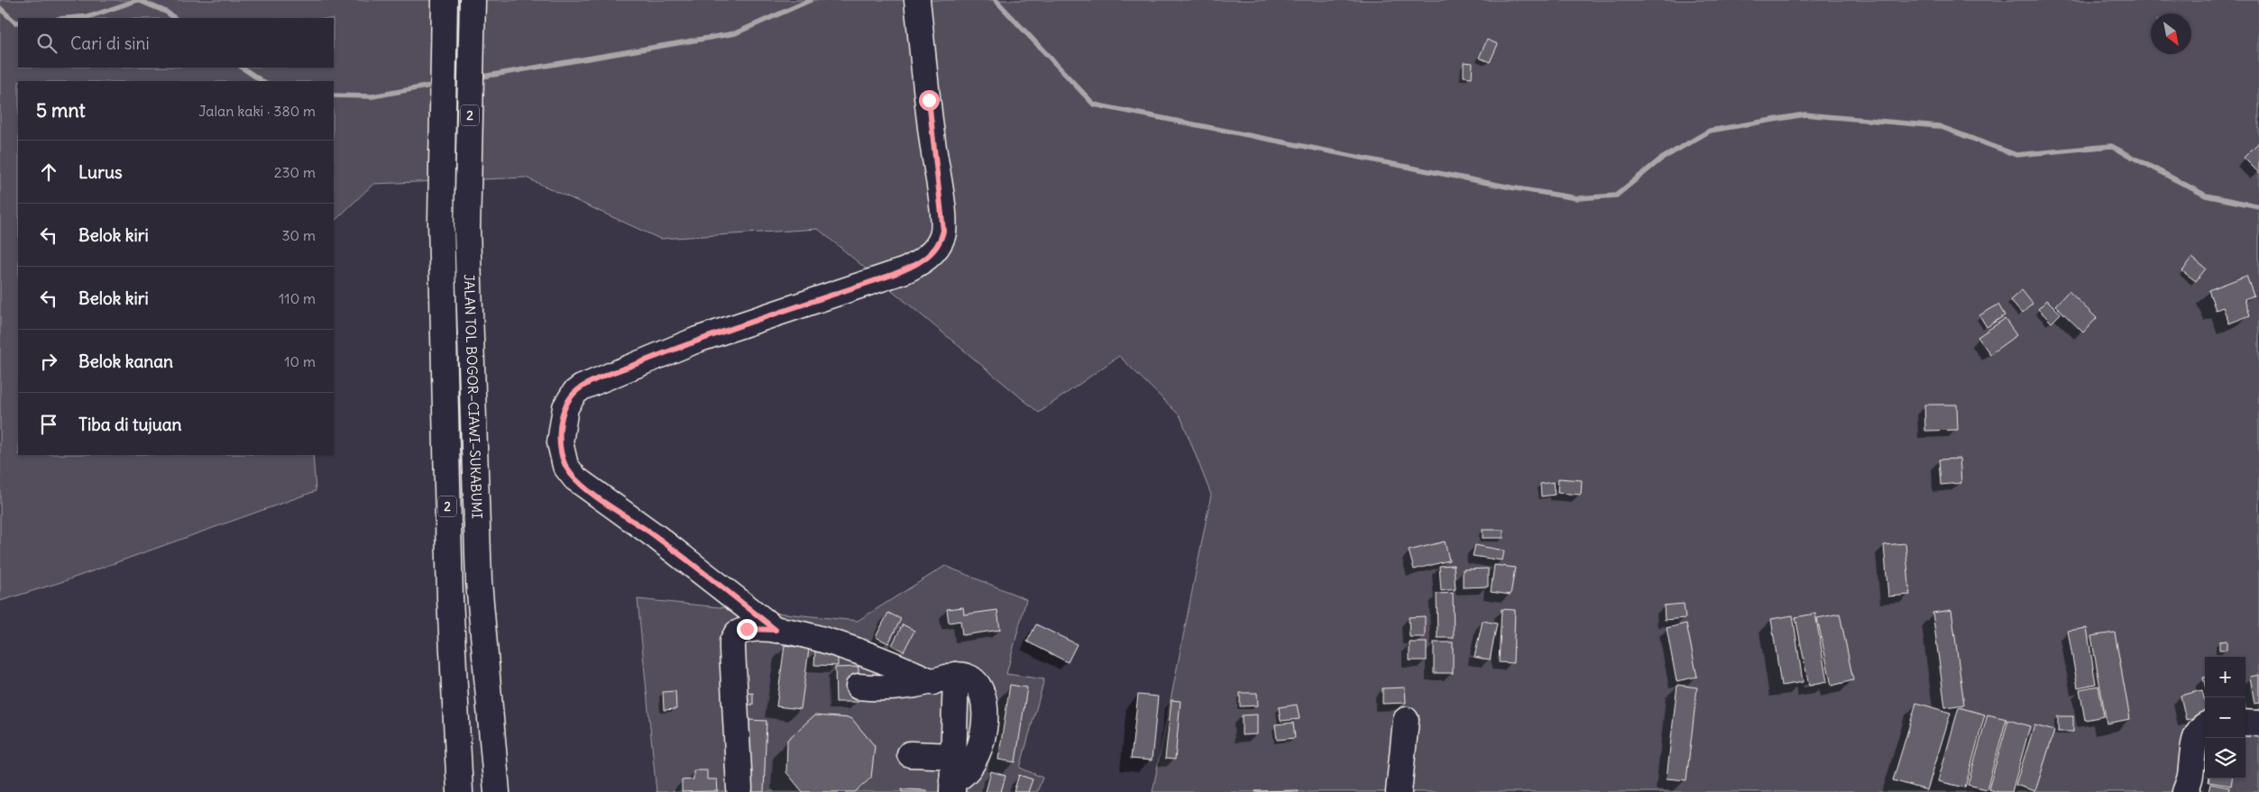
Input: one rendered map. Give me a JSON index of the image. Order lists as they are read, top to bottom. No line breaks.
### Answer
{"streets":{"main road":["2","JALAN TOL BOGOR–CIAWI–SUKABUMI"]},"north":"bottom right","page":{"search":"Cari di sini","heading":["5 mnt","Jalan kaki · 380 m"],"list":[["Lurus","230 m"],["Belok kiri","30 m"],["Belok kiri","110 m"],["Belok kanan","10 m"],"Tiba di tujuan"],"map_buttons":["+","−"]}}
